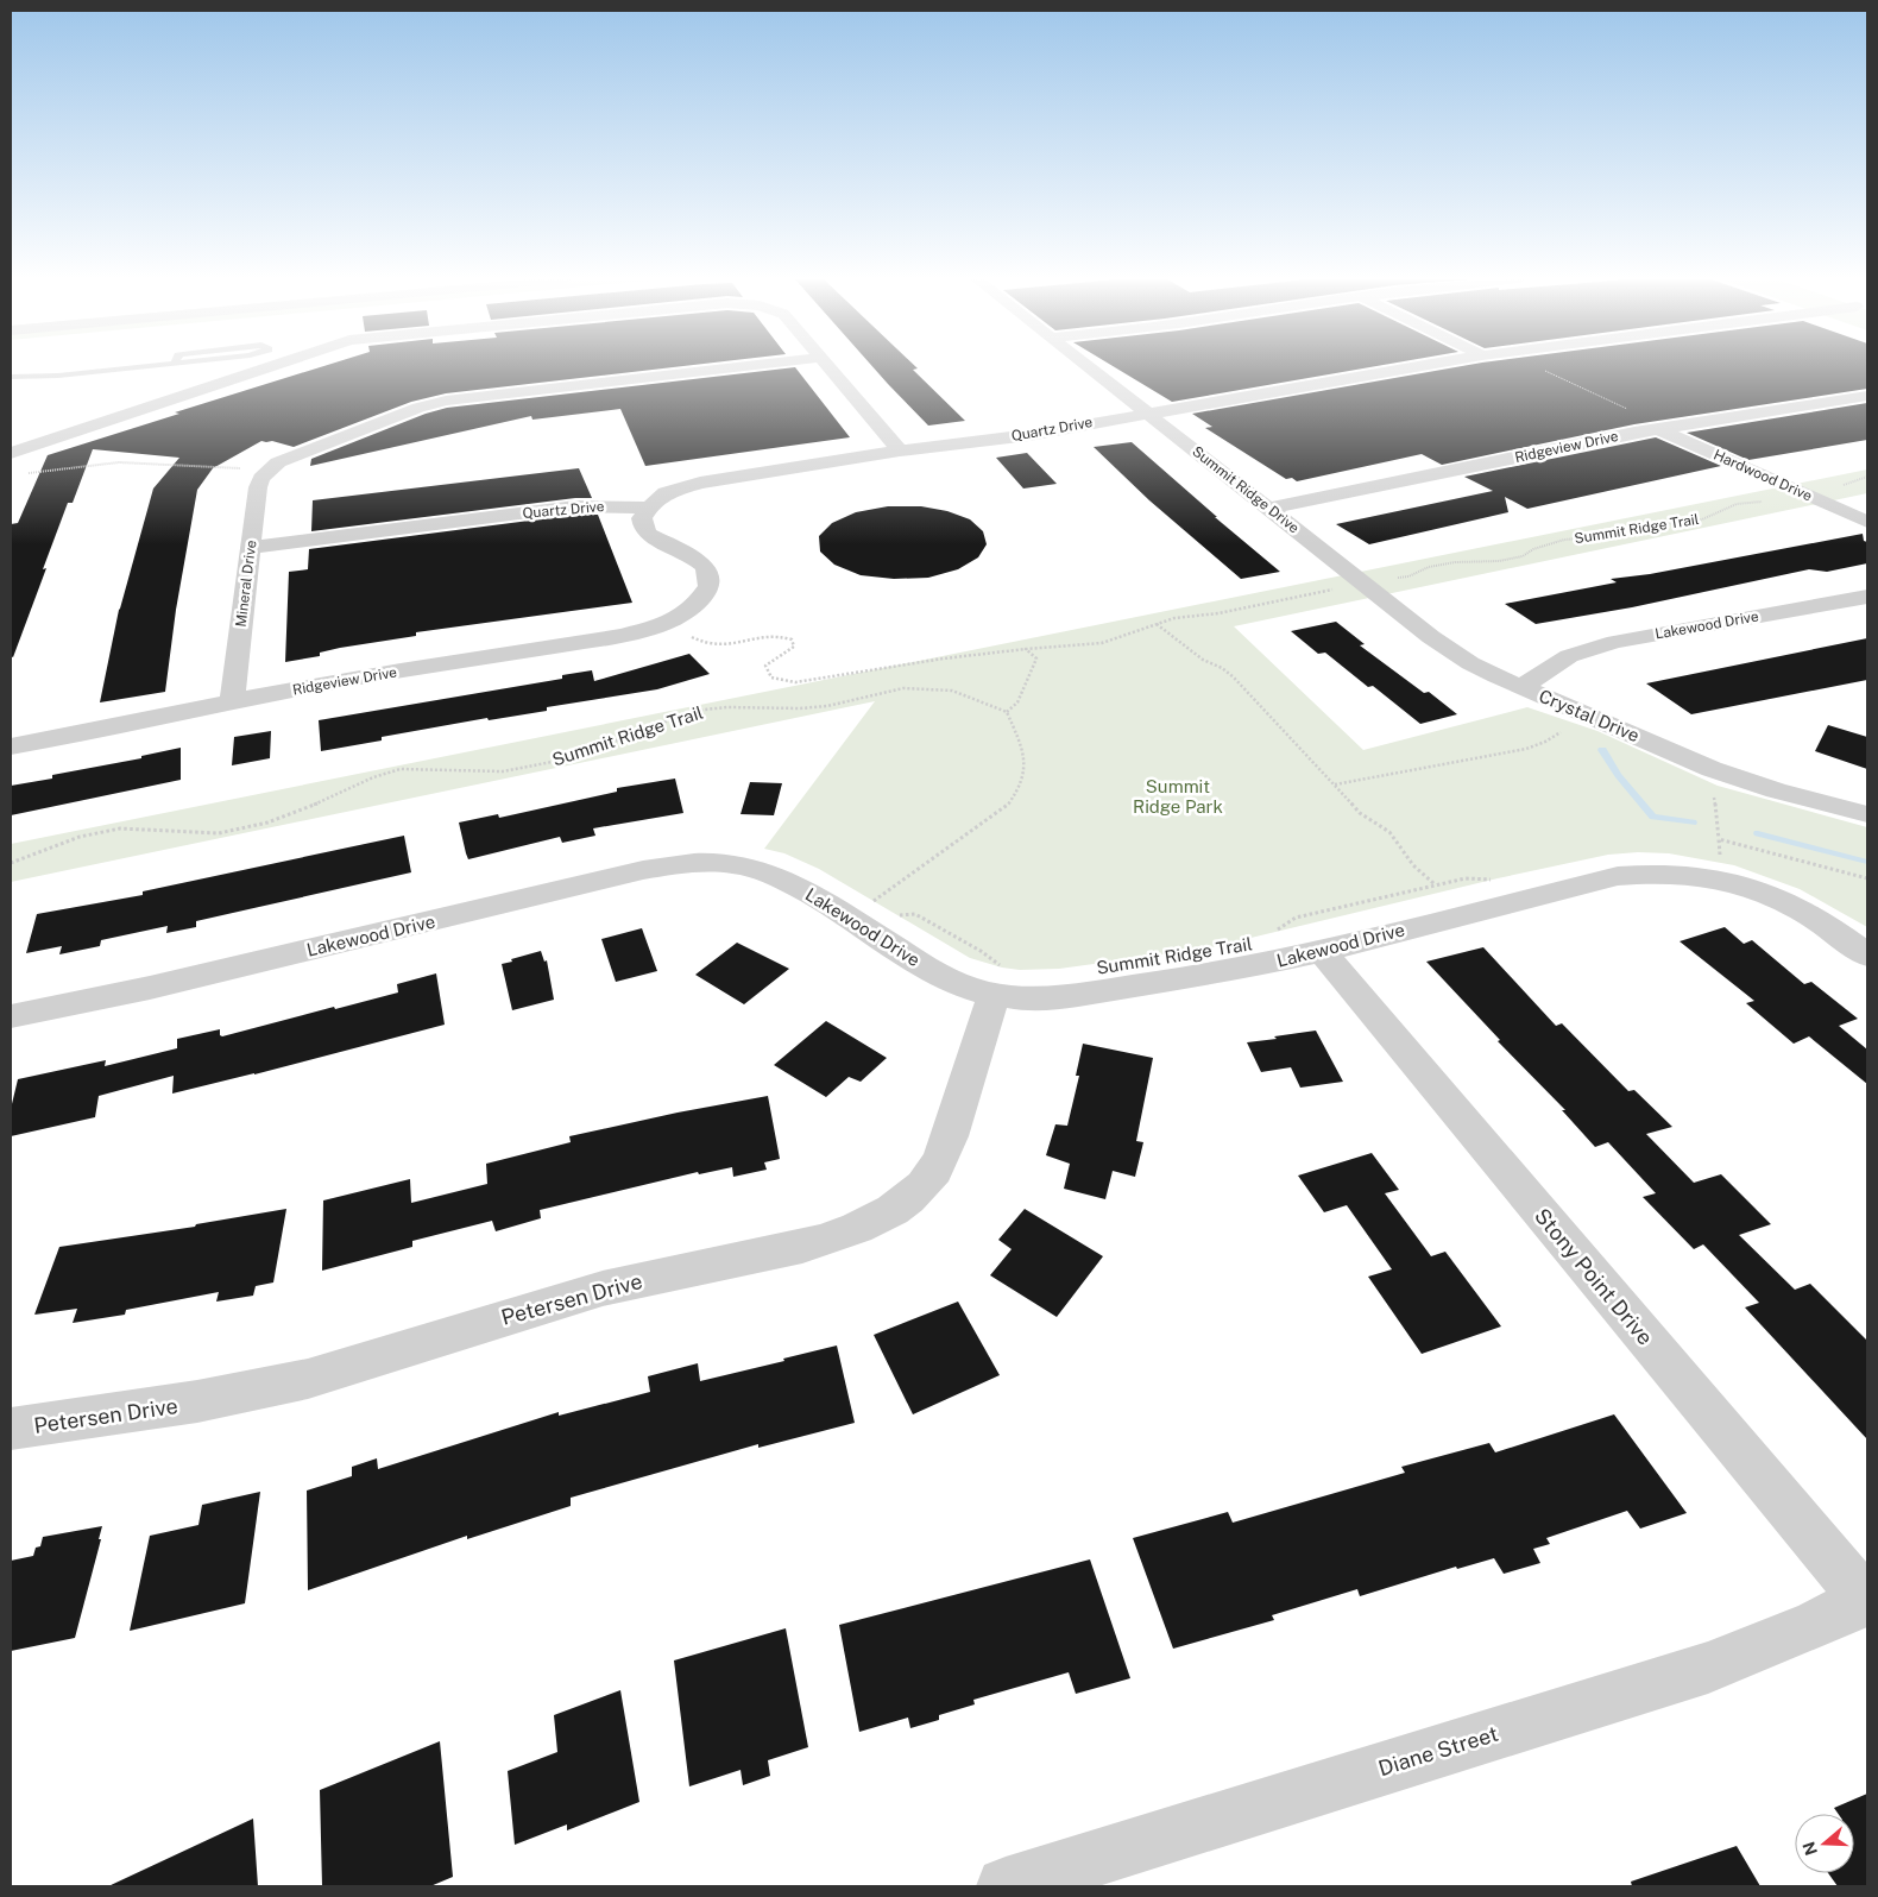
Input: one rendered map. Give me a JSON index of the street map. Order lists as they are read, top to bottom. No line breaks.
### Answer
{"streets":{"street":["Quartz Drive","Ridgeview Drive","Hardwood Drive","Summit Ridge Drive","Mineral Drive","Lakewood Drive","Crystal Drive","Stony Point Drive","Petersen Drive","Diane Street"],"path":["Summit Ridge Trail"]},"crossings":[["Quartz Drive","Ridgeview Drive"],["Quartz Drive","Summit Ridge Drive"],["Quartz Drive","Mineral Drive"],["Ridgeview Drive","Hardwood Drive"],["Ridgeview Drive","Summit Ridge Drive"],["Ridgeview Drive","Summit Ridge Trail"],["Ridgeview Drive","Mineral Drive"],["Hardwood Drive","Summit Ridge Trail"],["Summit Ridge Drive","Summit Ridge Trail"],["Summit Ridge Drive","Lakewood Drive"],["Summit Ridge Drive","Crystal Drive"],["Lakewood Drive","Crystal Drive"],["Lakewood Drive","Stony Point Drive"],["Lakewood Drive","Petersen Drive"],["Stony Point Drive","Diane Street"]],"parks":["Summit Ridge Park"],"north":"left"}
